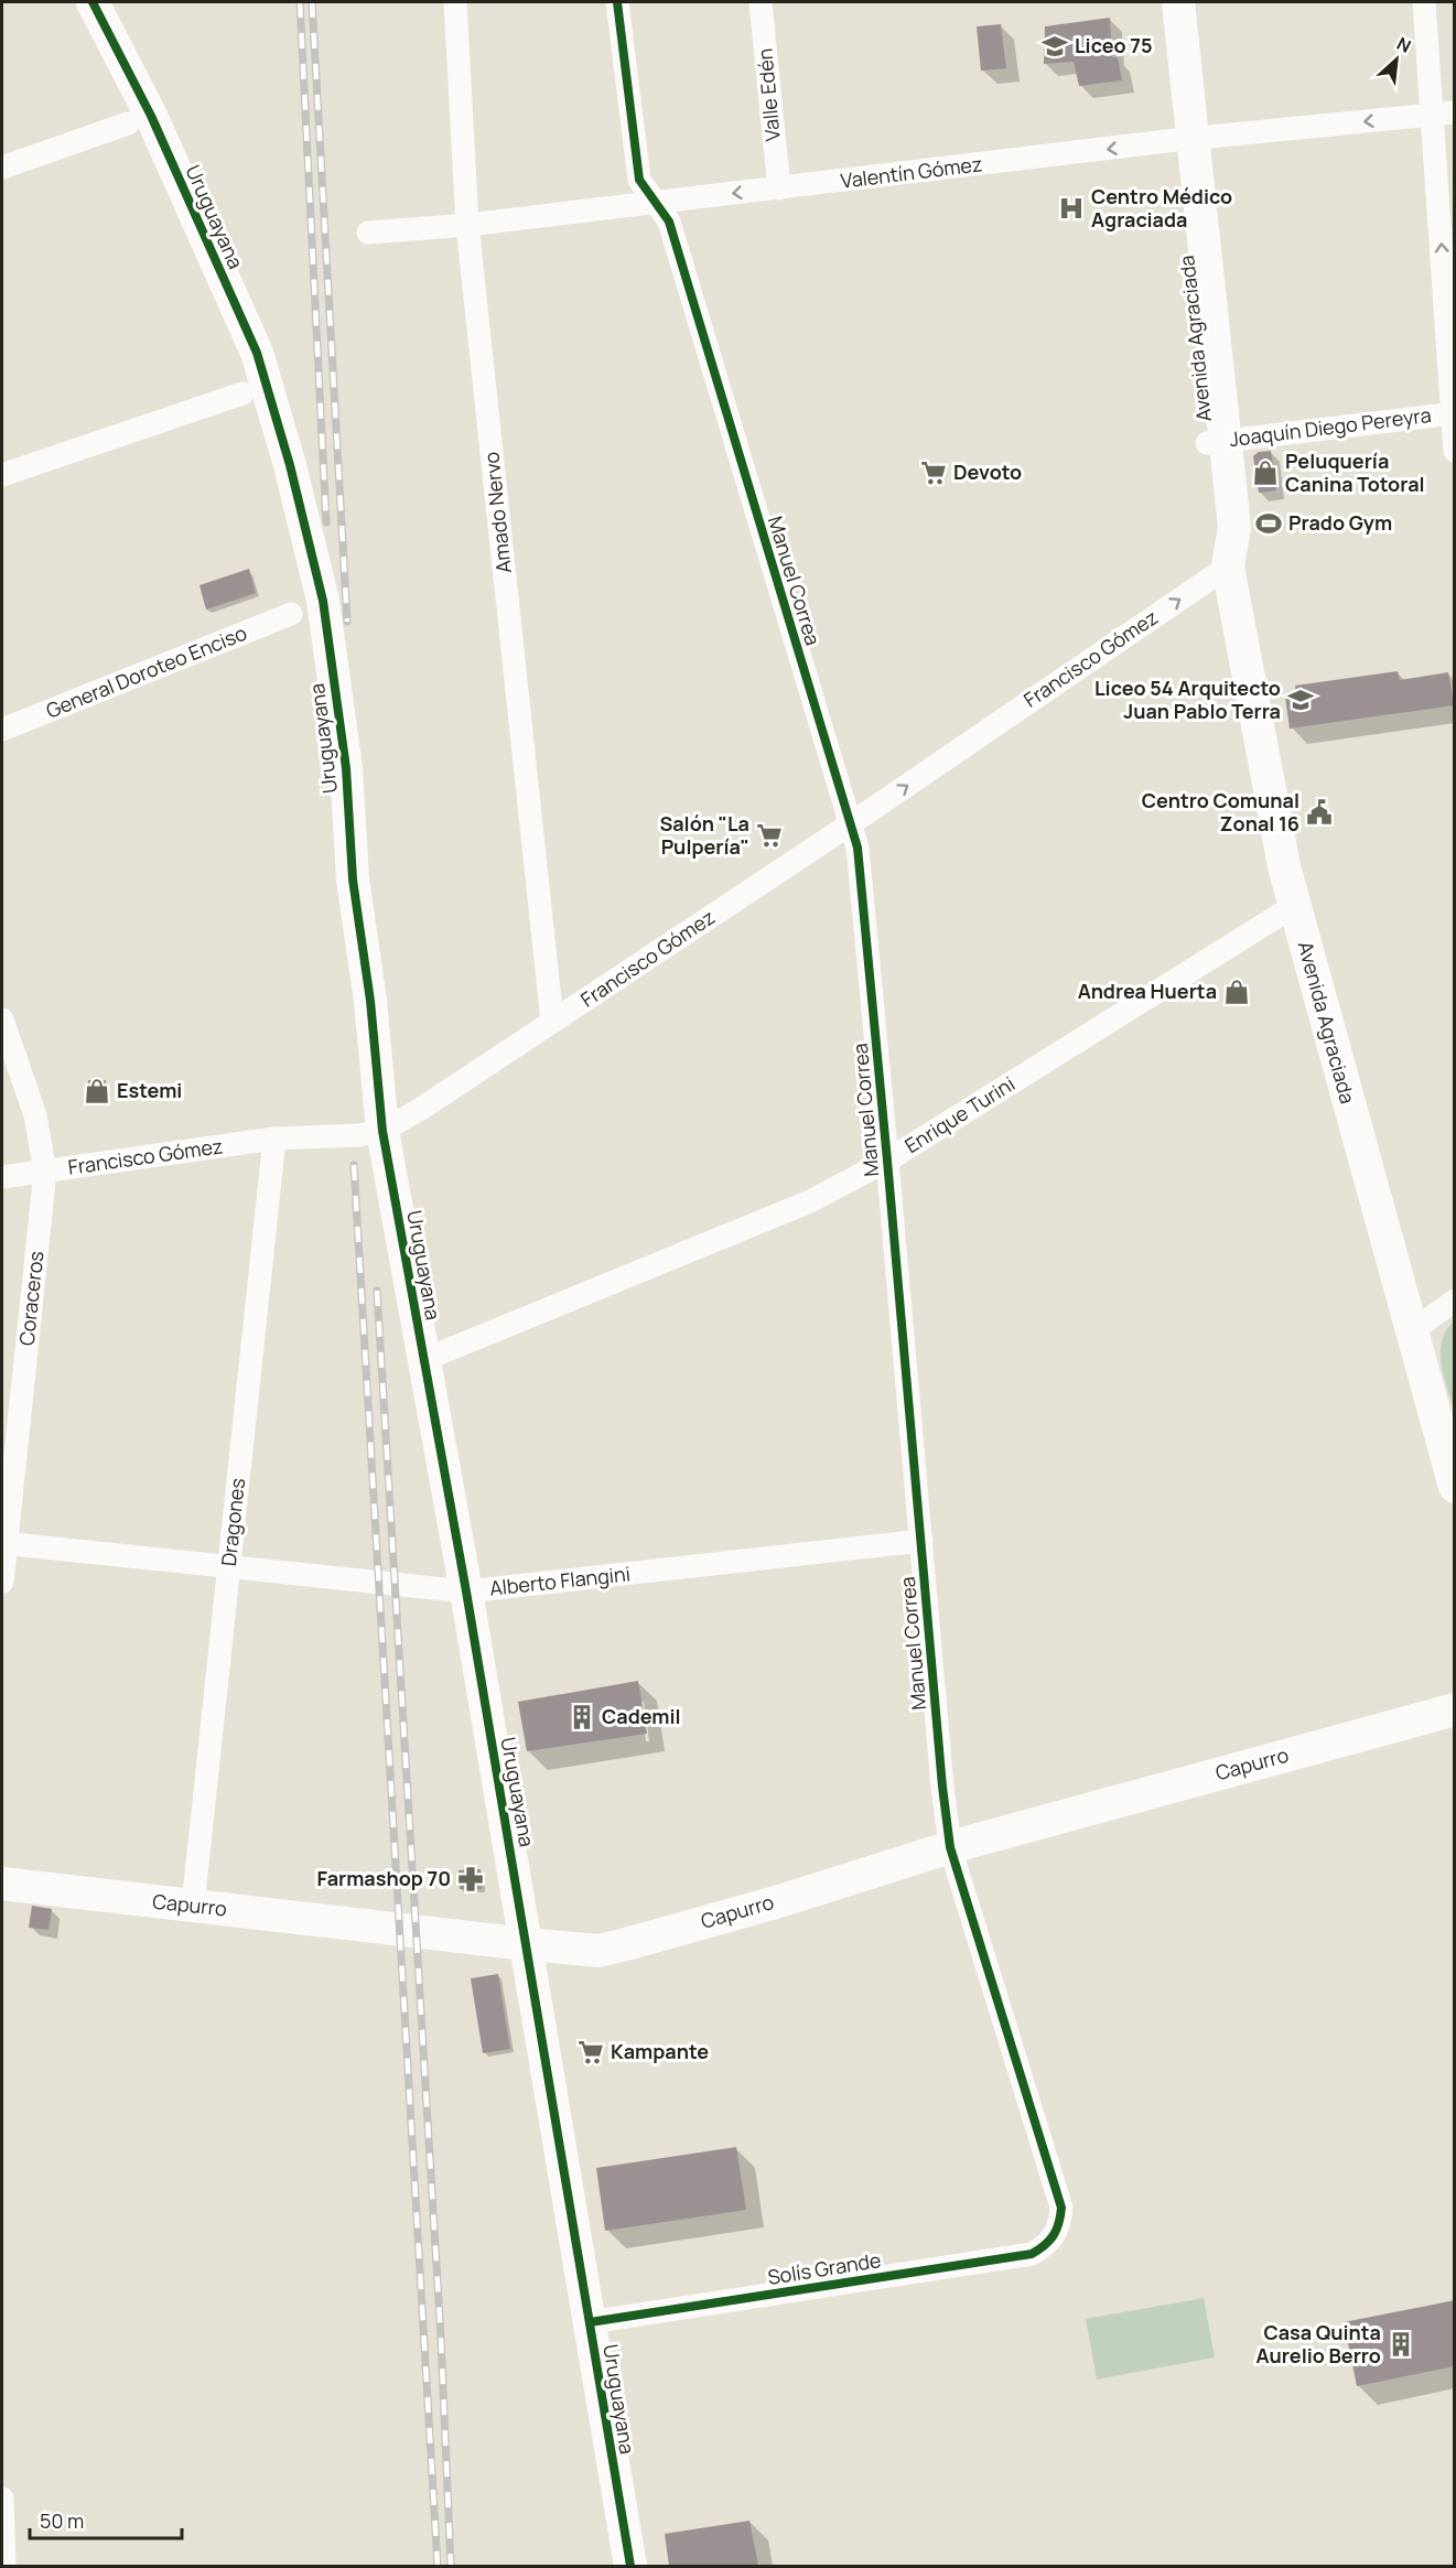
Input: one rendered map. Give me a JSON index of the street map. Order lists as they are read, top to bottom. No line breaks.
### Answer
{"streets":{"street":["Valle Edén","Valentín Gómez","Uruguayana","Avenida Agraciada","Joaquín Diego Pereyra","Amado Nervo","Manuel Correa","Francisco Gómez","General Doroteo Enciso","Enrique Turini","Coraceros","Dragones","Alberto Flangini","Capurro","Solís Grande"]},"crossings":[["Valle Edén","Valentín Gómez"],["Valentín Gómez","Avenida Agraciada"],["Valentín Gómez","Amado Nervo"],["Valentín Gómez","Manuel Correa"],["Uruguayana","Francisco Gómez"],["Uruguayana","Enrique Turini"],["Uruguayana","Alberto Flangini"],["Uruguayana","Capurro"],["Uruguayana","Solís Grande"],["Avenida Agraciada","Joaquín Diego Pereyra"],["Avenida Agraciada","Francisco Gómez"],["Avenida Agraciada","Enrique Turini"],["Amado Nervo","Francisco Gómez"],["Manuel Correa","Francisco Gómez"],["Manuel Correa","Enrique Turini"],["Manuel Correa","Alberto Flangini"],["Manuel Correa","Capurro"],["Manuel Correa","Solís Grande"],["Francisco Gómez","Coraceros"],["Francisco Gómez","Dragones"],["Coraceros","Alberto Flangini"],["Dragones","Alberto Flangini"],["Dragones","Capurro"]],"one_way":["Valentín Gómez"],"places":{"school or university":["Liceo 75","Liceo 54 Arquitecto Juan Pablo Terra"],"hospital":["Centro Médico Agraciada"],"supermarket":["Devoto","Salón \"La Pulpería\"","Kampante"],"shop":["Peluquería Canina Totoral","Andrea Huerta","Estemi"],"sports":["Prado Gym"],"public building":["Centro Comunal Zonal 16"],"building":["Cademil","Casa Quinta Aurelio Berro"],"pharmacy":["Farmashop 70"]},"scale_bar":"50 m","north":"top right"}
